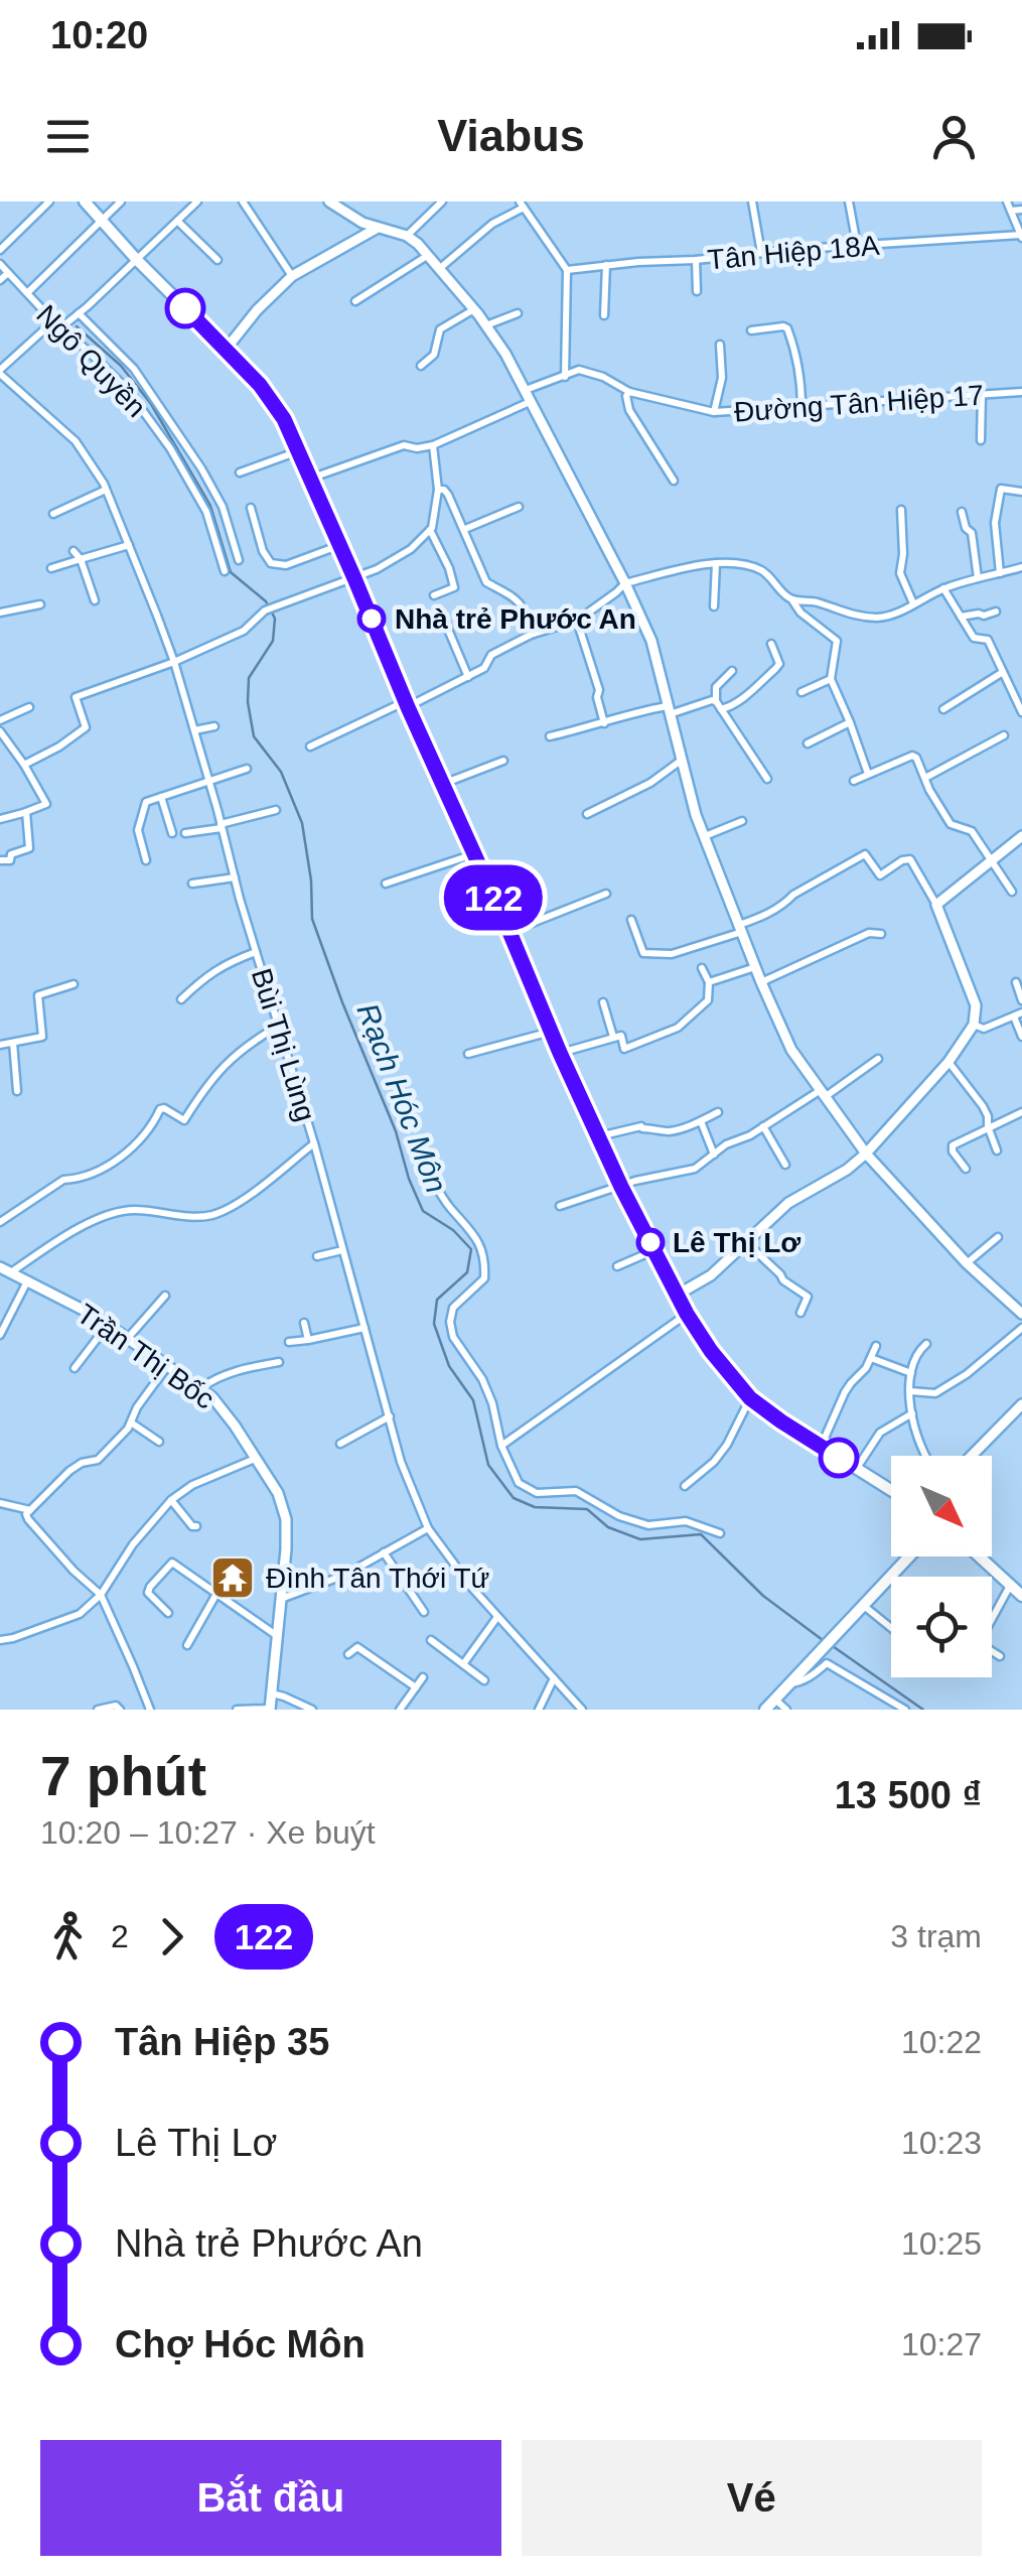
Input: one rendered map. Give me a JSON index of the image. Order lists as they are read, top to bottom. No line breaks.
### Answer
{"streets":{"street":["Tân Hiệp 18A","Ngô Quyền","Đường Tân Hiệp 17","Bùi Thị Lùng","Trần Thị Bốc"]},"water":["Rạch Hóc Môn"],"places":{"other":["Nhà trẻ Phước An","Lê Thị Lơ"],"temple":["Đình Tân Thới Tứ"]},"lines":["bus line 122"],"north":"bottom right","page":{"status":"10:20","header":"Viabus","on_map":"122","heading":["7 phút","10:20 – 10:27 · Xe buýt","13 500 ₫"],"legs":["2","122","3 trạm"],"list":[{"name":"Tân Hiệp 35","value":"10:22"},{"name":"Lê Thị Lơ","value":"10:23"},{"name":"Nhà trẻ Phước An","value":"10:25"},{"name":"Chợ Hóc Môn","value":"10:27"}],"buttons":["Bắt đầu","Vé"]}}
